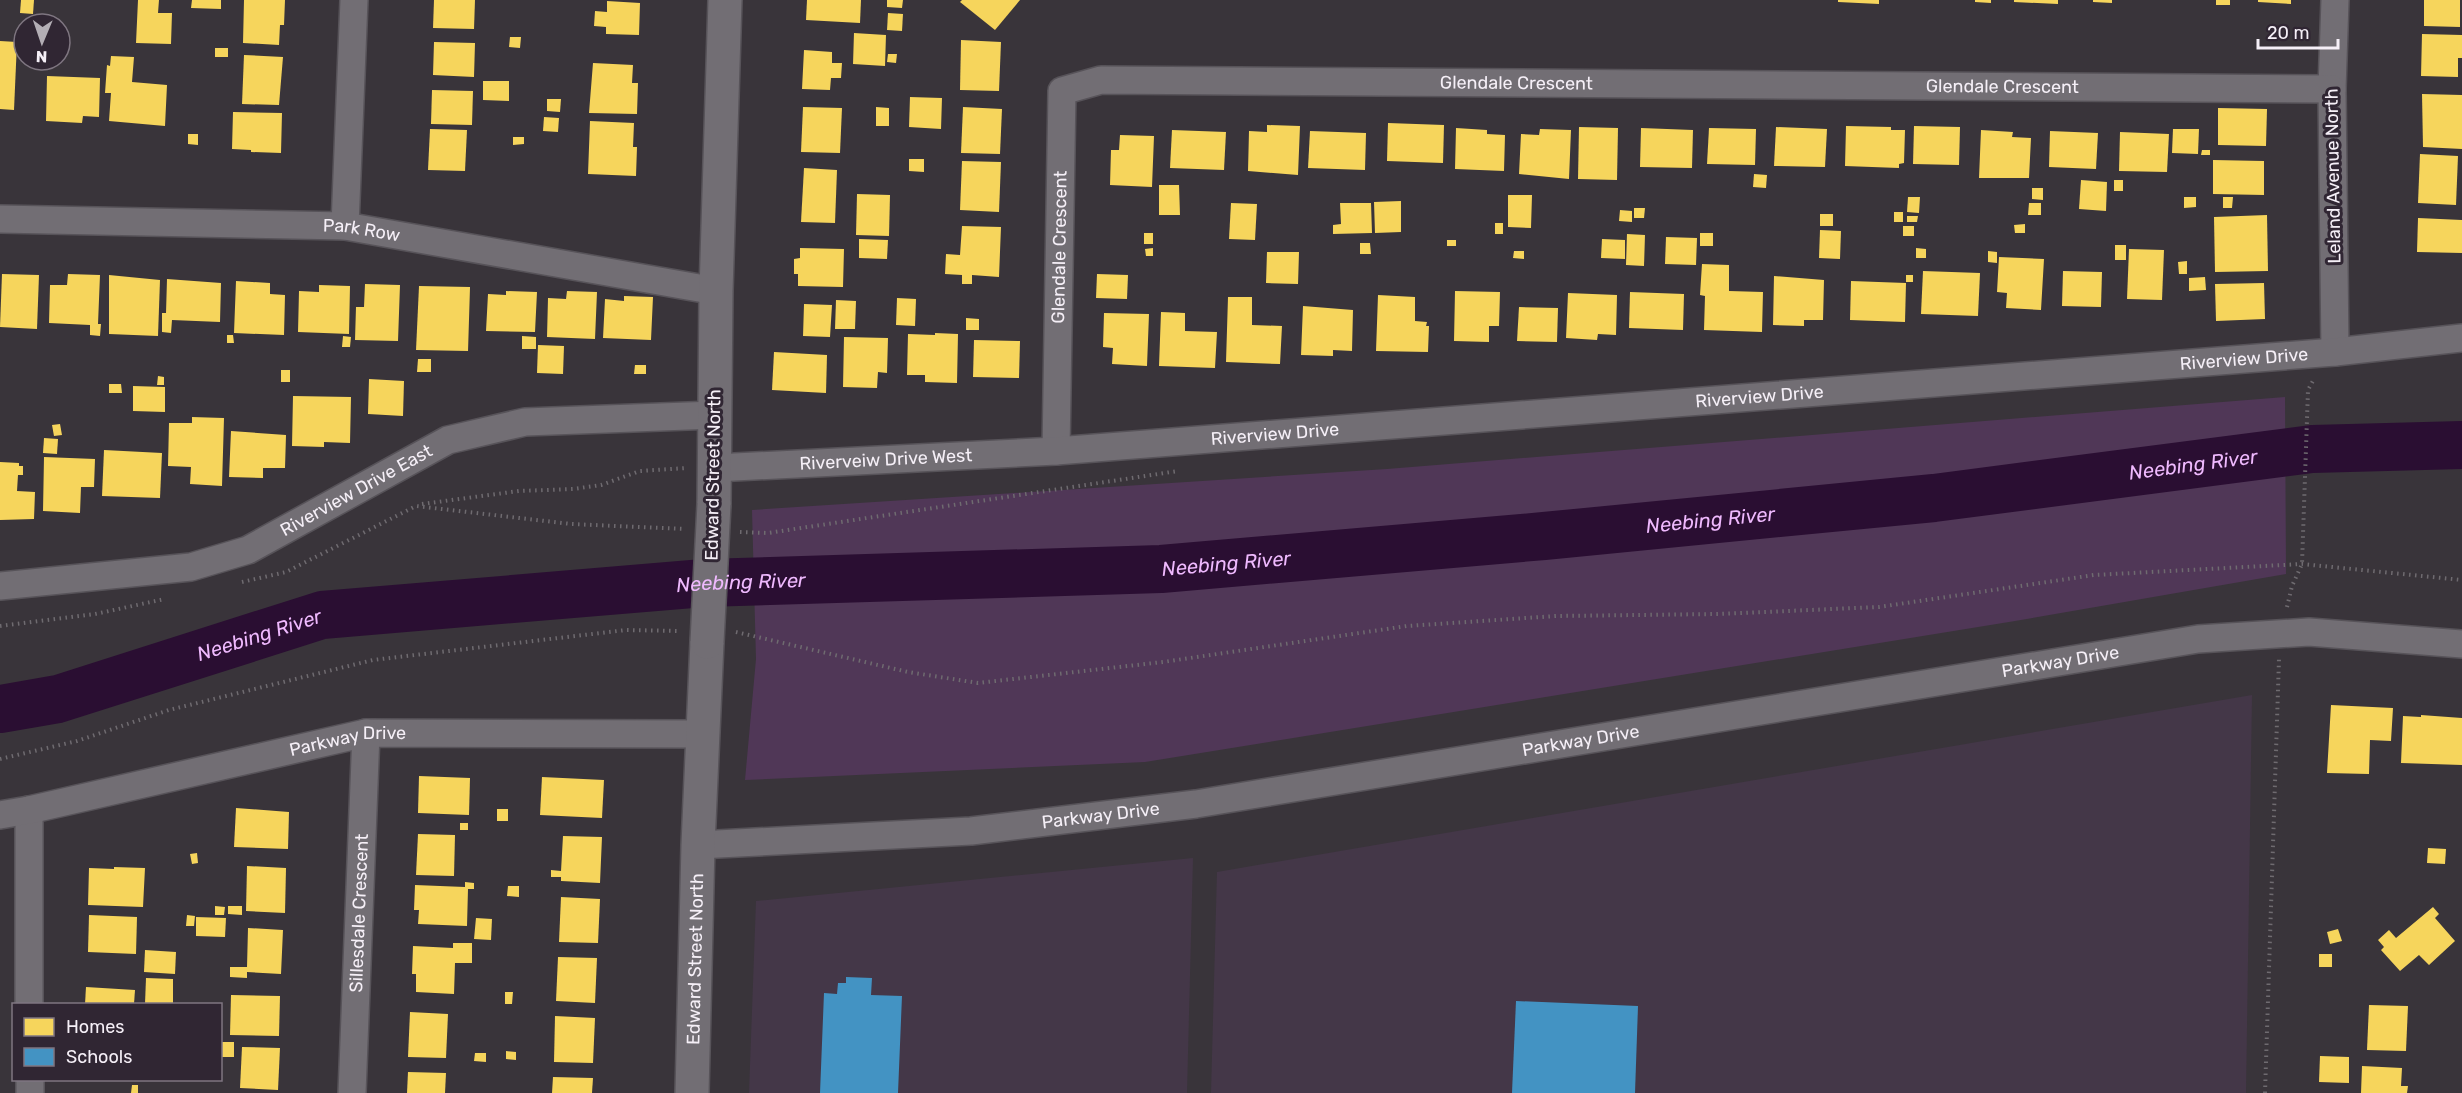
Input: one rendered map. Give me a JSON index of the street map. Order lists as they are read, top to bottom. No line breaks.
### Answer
{"streets":{"main road":["Edward Street North"],"street":["Glendale Crescent","Leland Avenue North","Park Row","Riverview Drive","Riverveiw Drive West","Riverview Drive East","Parkway Drive","Sillesdale Crescent"]},"crossings":[["Glendale Crescent","Leland Avenue North"],["Glendale Crescent","Riverview Drive"],["Glendale Crescent","Riverveiw Drive West"],["Leland Avenue North","Riverview Drive"],["Park Row","Edward Street North"],["Riverview Drive","Riverveiw Drive West"],["Riverveiw Drive West","Edward Street North"],["Edward Street North","Riverview Drive East"],["Edward Street North","Parkway Drive"],["Parkway Drive","Sillesdale Crescent"]],"water":["Neebing River"],"legend":["Homes","Schools"],"scale_bar":"20 m","north":"bottom"}
